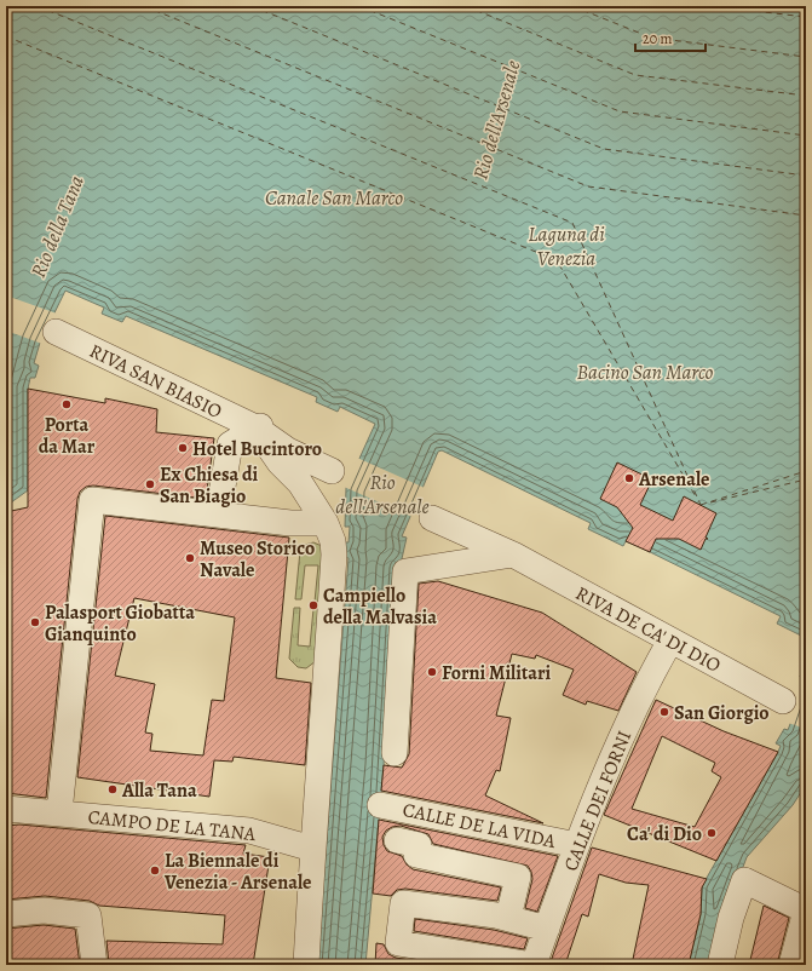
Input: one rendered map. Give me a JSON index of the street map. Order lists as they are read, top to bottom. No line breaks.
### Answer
{"streets":{"street":["RIVA SAN BIASIO","RIVA DE CA' DI DIO","CALLE DEI FORNI","CAMPO DE LA TANA","CALLE DE LA VIDA"]},"crossings":[["RIVA DE CA' DI DIO","CALLE DEI FORNI"],["CALLE DEI FORNI","CALLE DE LA VIDA"]],"water":["Rio dell'Arsenale","Canale San Marco","Rio della Tana","Laguna di Venezia","Bacino San Marco"],"places":["Porta da Mar","Hotel Bucintoro","Arsenale","Ex Chiesa di San Biagio","Museo Storico Navale","Campiello della Malvasia","Palasport Giobatta Gianquinto","Forni Militari","San Giorgio","Alla Tana","Ca' di Dio","La Biennale di Venezia - Arsenale"],"scale_bar":"20 m"}
